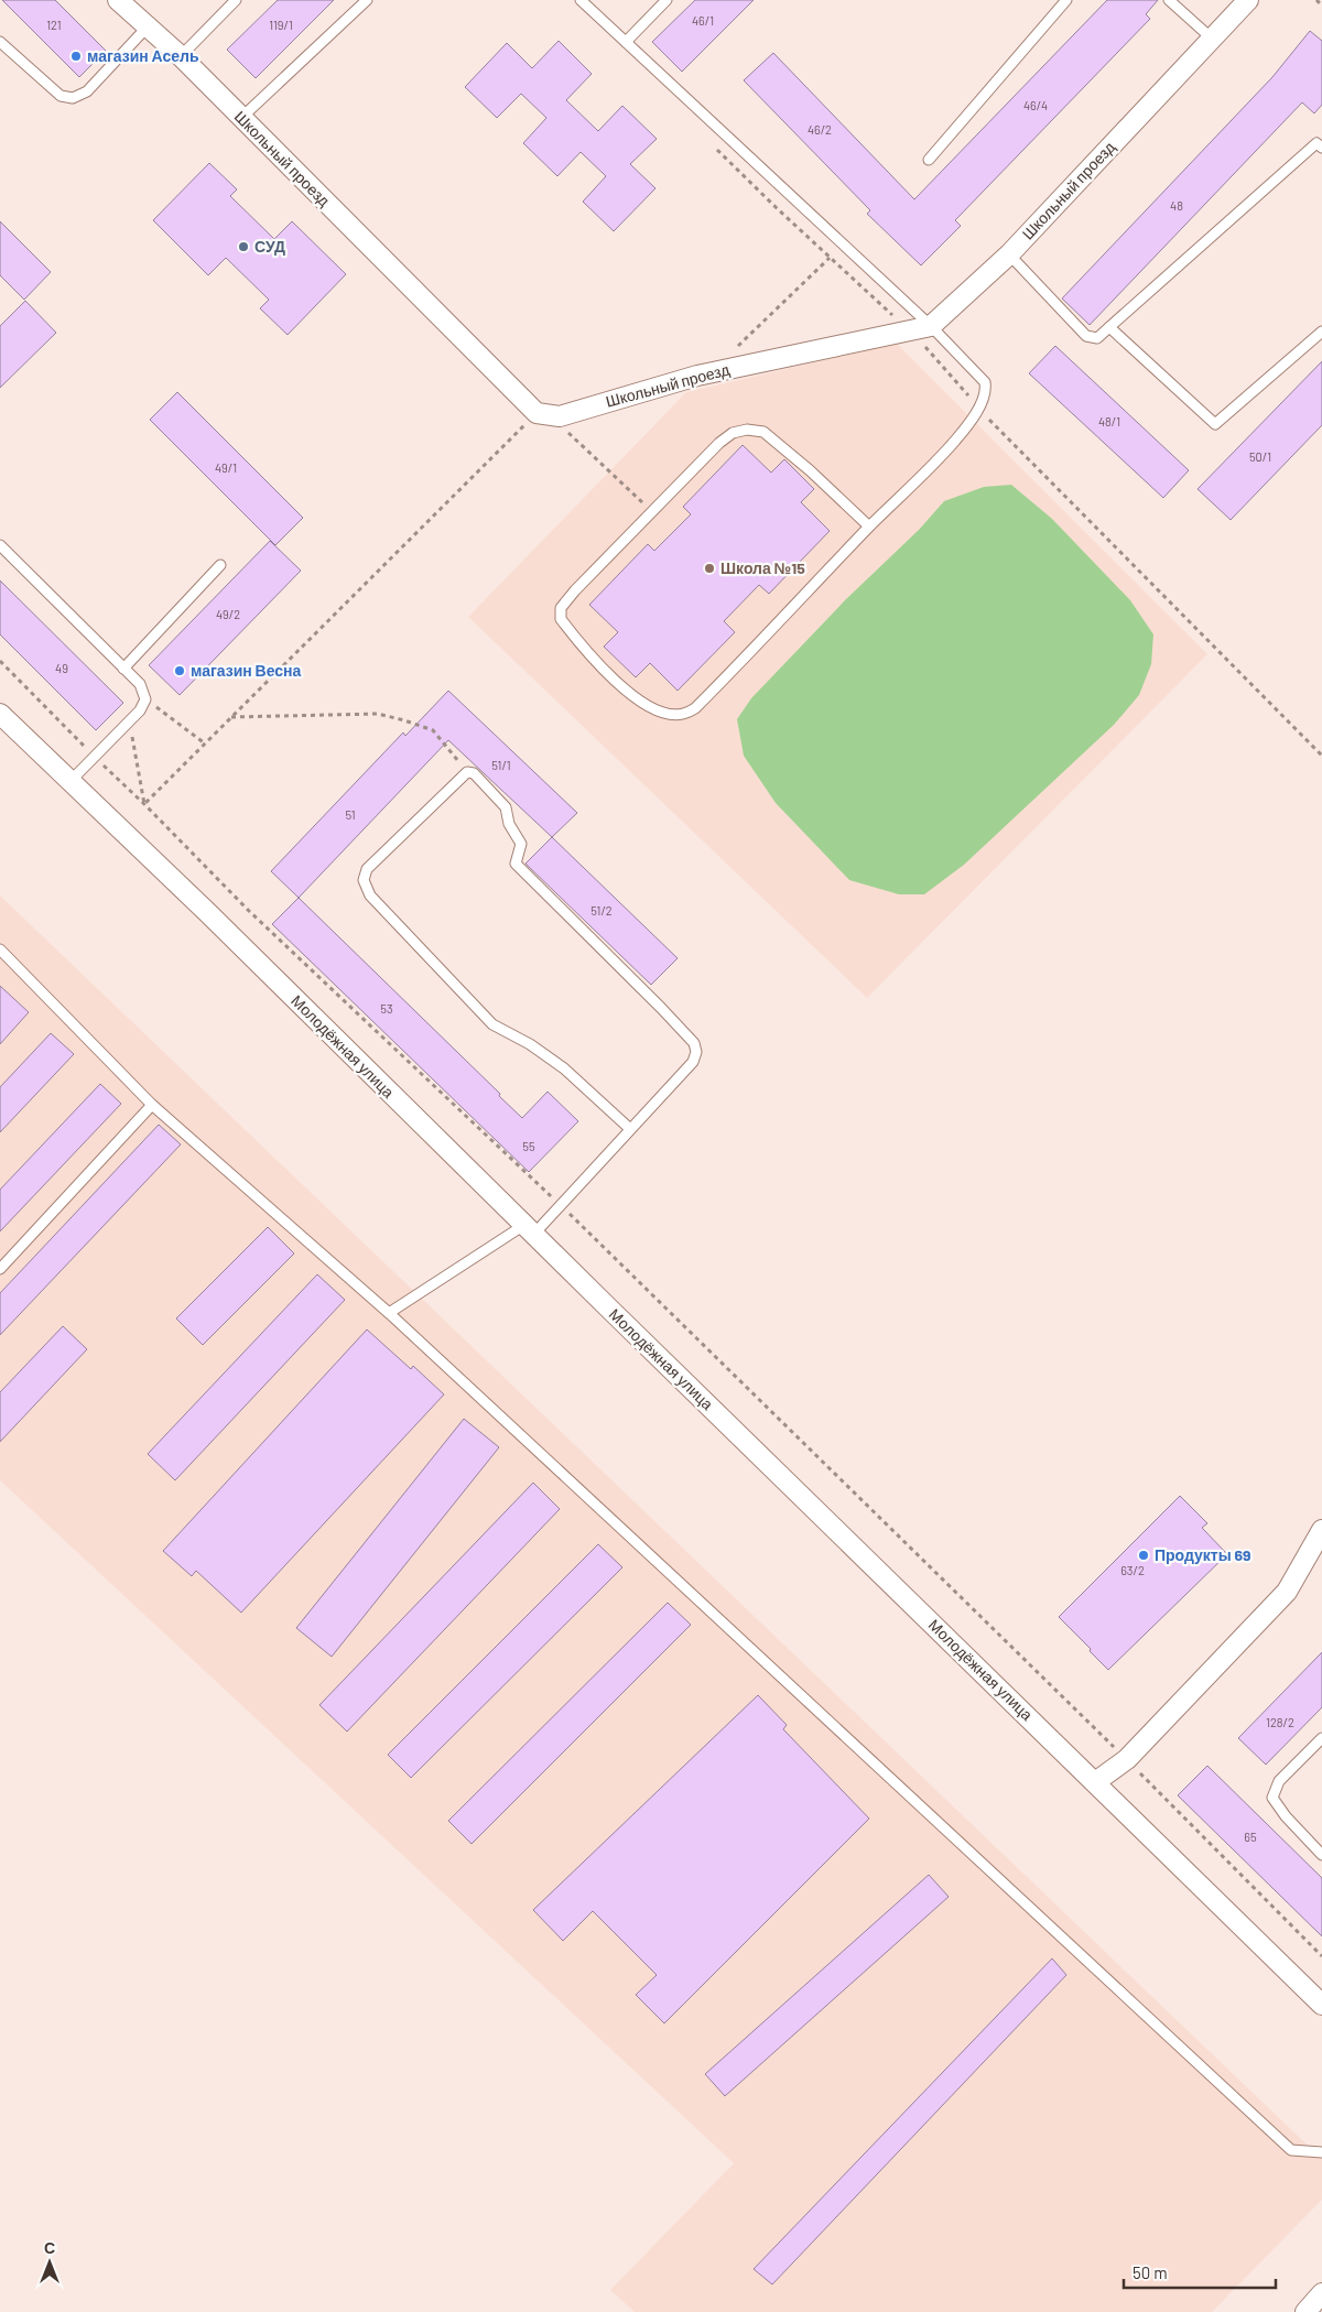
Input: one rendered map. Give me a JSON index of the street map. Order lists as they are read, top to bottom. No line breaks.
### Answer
{"streets":{"street":["Школьный проезд","Молодёжная улица"]},"places":["магазин Асель","СУД","Школа №15","магазин Весна","Продукты 69"],"house_numbers":["46/1","121","119/1","46/4","46/2","48","48/1","50/1","49/1","49/2","49","51/1","51","51/2","53","55","63/2","128/2","65"],"scale_bar":"50 m","north":"top"}
